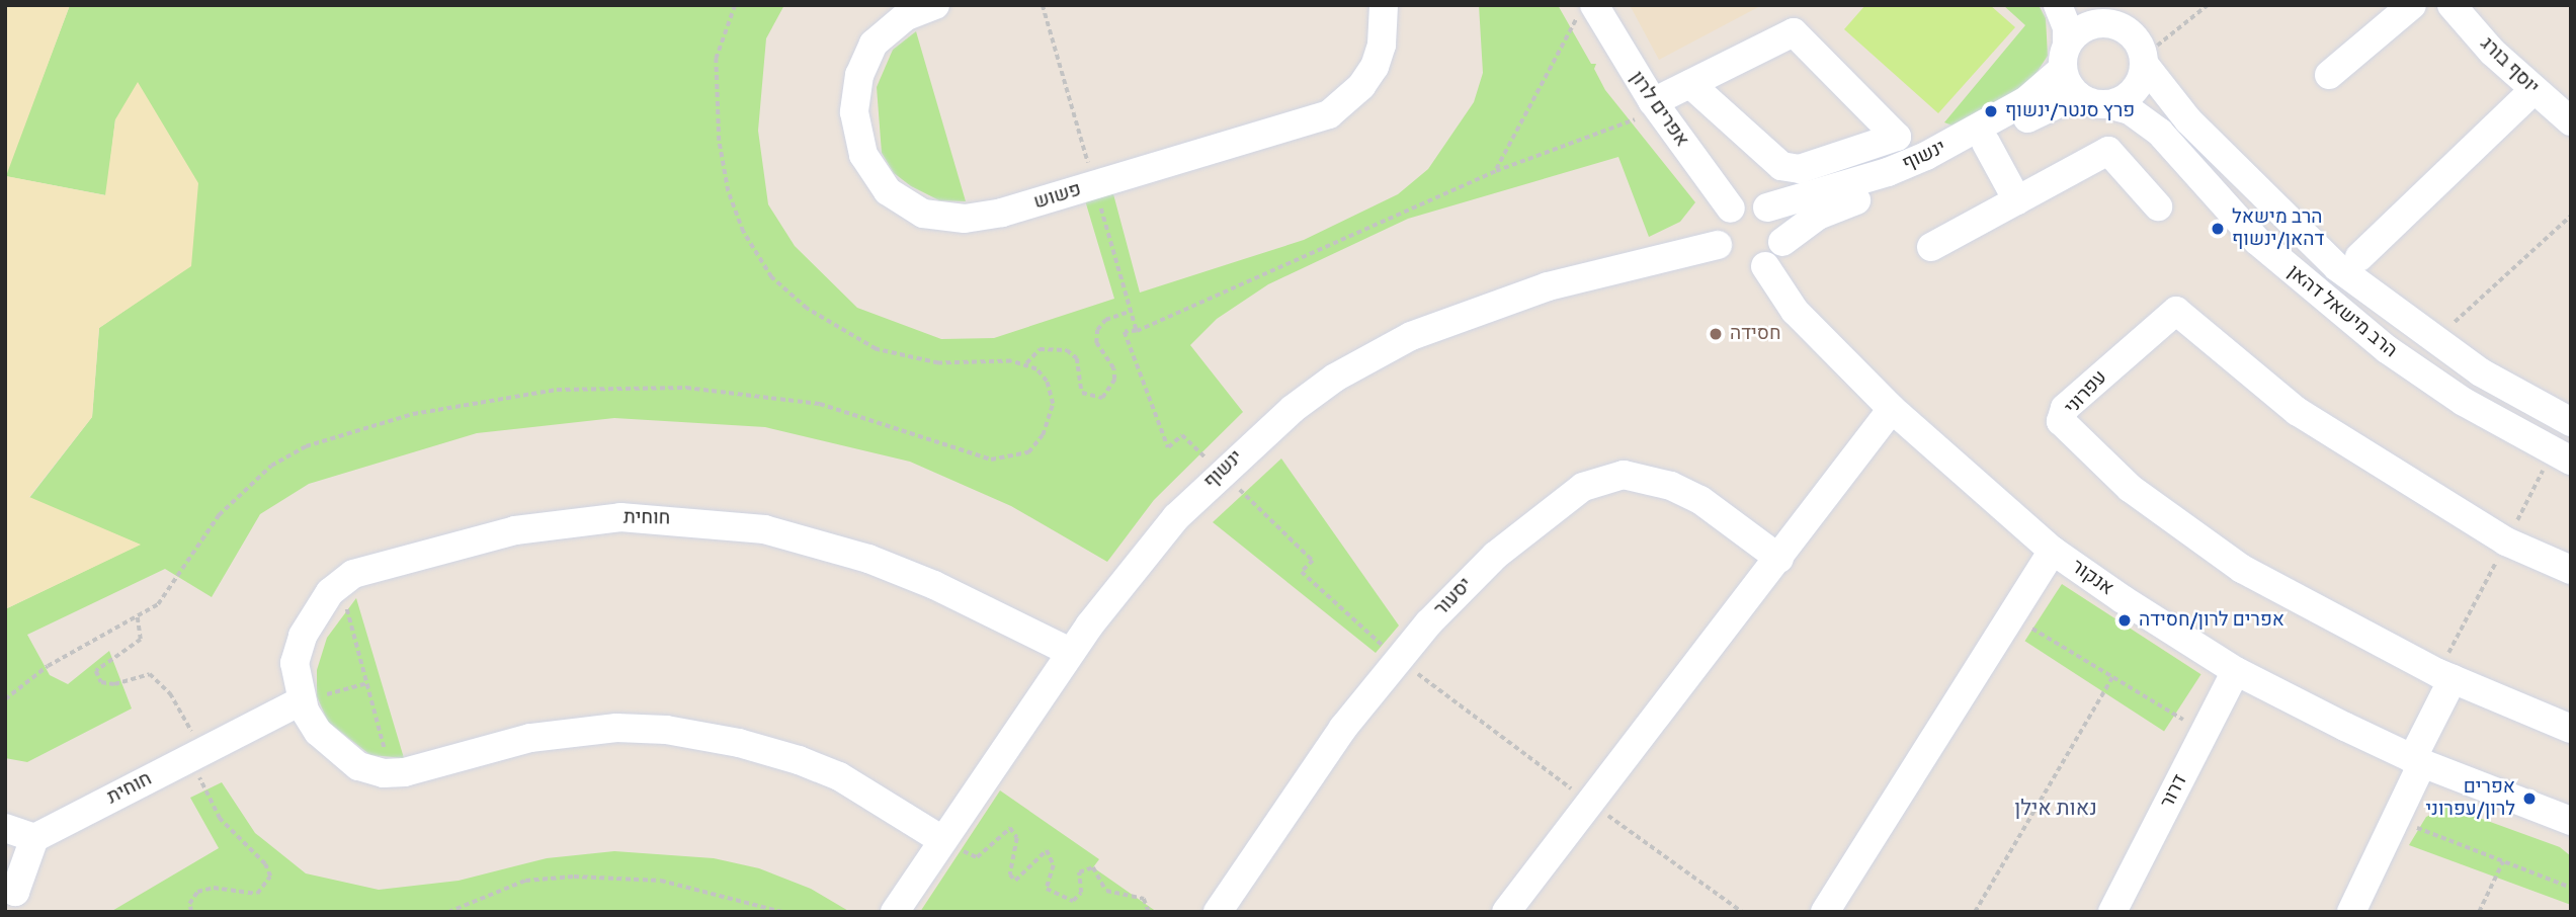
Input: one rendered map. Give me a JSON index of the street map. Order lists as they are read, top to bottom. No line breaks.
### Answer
{"streets":{"street":["יוסף בורג","אפרים לרון","ינשוף","פשוש","הרב מישאל דהאן","עפרוני","חוחית","אנקור","יסעור","דרור"]},"crossings":[["אפרים לרון","ינשוף"],["אפרים לרון","אנקור"],["ינשוף","הרב מישאל דהאן"],["ינשוף","חוחית"],["ינשוף","אנקור"],["אנקור","דרור"]],"districts":["נאות אילן"],"places":["פרץ סנטר/ינשוף","הרב מישאל דהאן/ינשוף","חסידה","אפרים לרון/חסידה","אפרים לרון/עפרוני"]}
